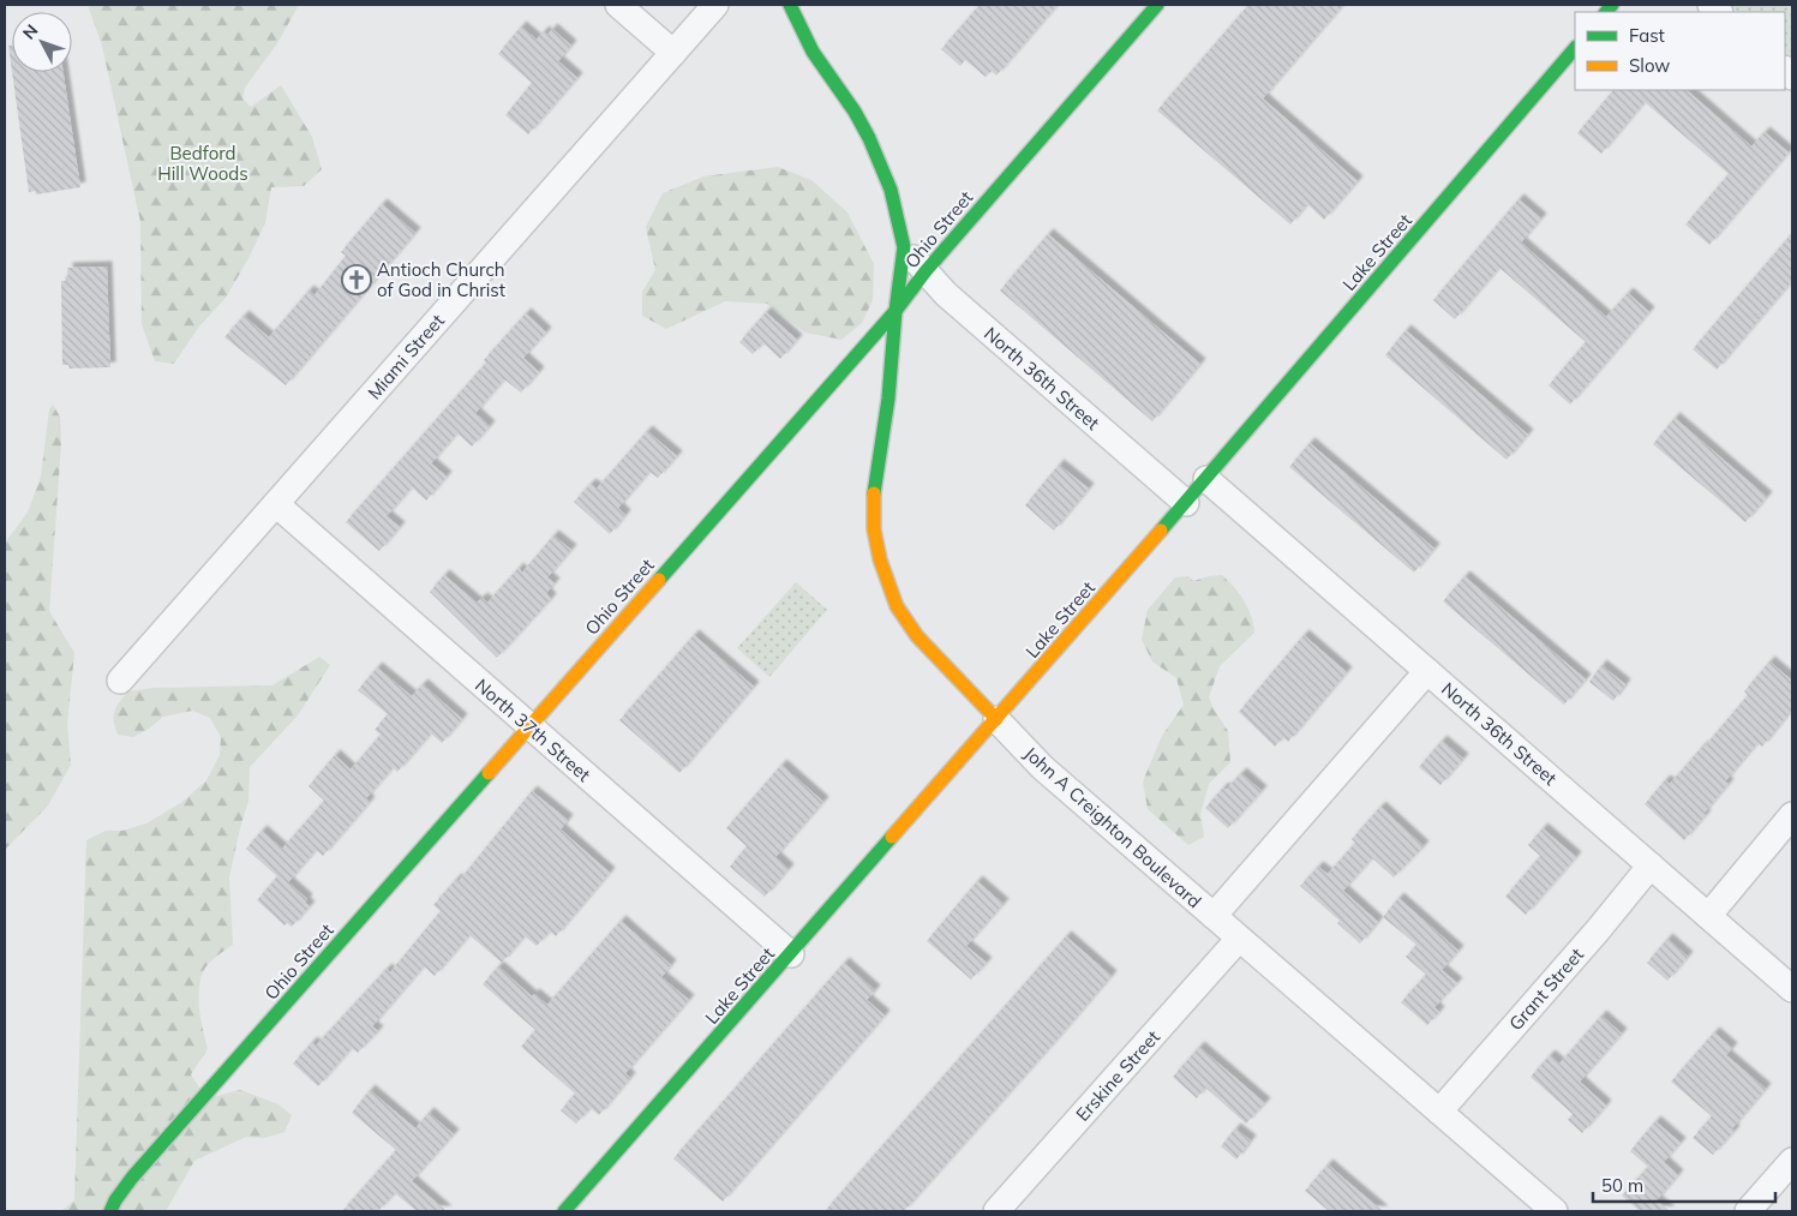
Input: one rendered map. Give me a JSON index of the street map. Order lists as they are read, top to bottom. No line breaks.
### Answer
{"streets":{"street":["Ohio Street","Lake Street","Miami Street","North 36th Street","North 37th Street","John A Creighton Boulevard","Grant Street","Erskine Street"]},"crossings":[["Ohio Street","North 36th Street"],["Ohio Street","North 37th Street"],["Ohio Street","John A Creighton Boulevard"],["Lake Street","North 36th Street"],["Lake Street","North 37th Street"],["Lake Street","John A Creighton Boulevard"],["Miami Street","North 37th Street"],["North 36th Street","John A Creighton Boulevard"],["North 36th Street","Grant Street"],["John A Creighton Boulevard","Grant Street"],["John A Creighton Boulevard","Erskine Street"]],"parks":["Bedford Hill Woods"],"places":{"church":["Antioch Church of God in Christ"]},"legend":["Fast","Slow"],"scale_bar":"50 m","north":"top left"}
